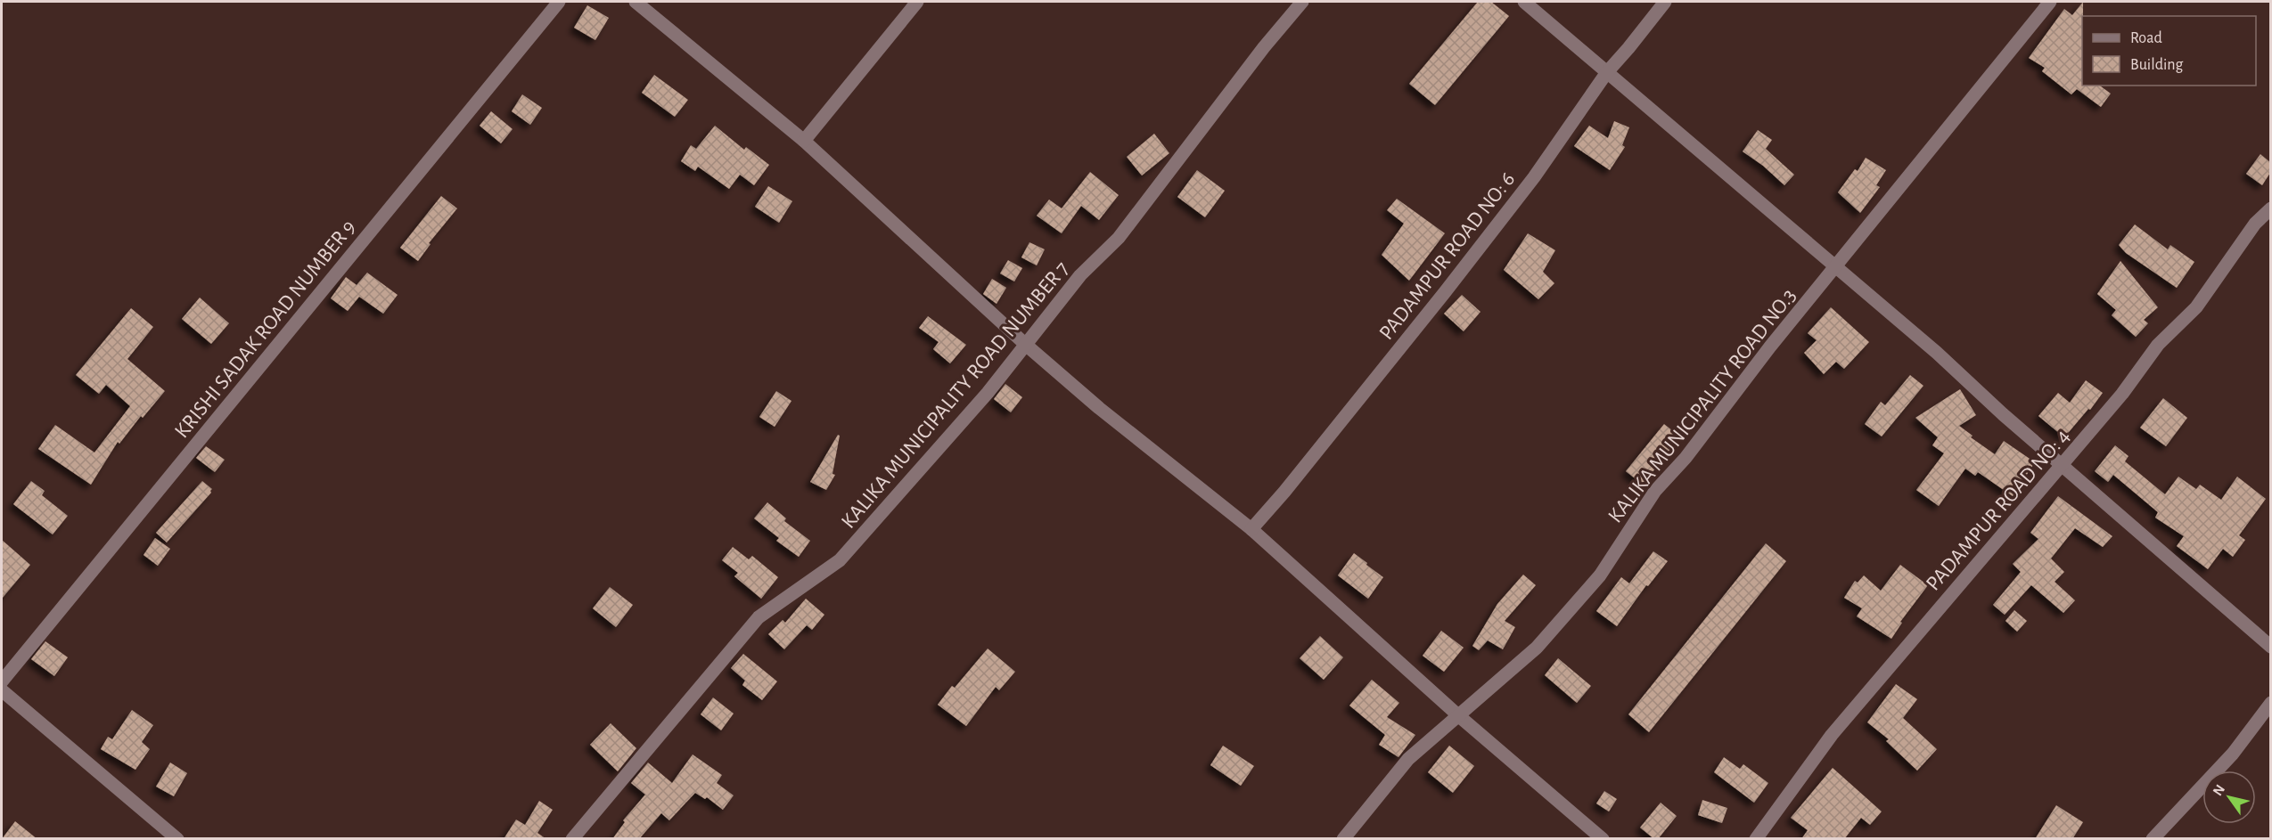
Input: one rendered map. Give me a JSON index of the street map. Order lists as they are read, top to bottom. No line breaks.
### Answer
{"streets":{"street":["PADAMPUR ROAD NO: 6","KRISHI SADAK ROAD NUMBER 9","KALIKA MUNICIPALITY ROAD NUMBER 7","KALIKA MUNICIPALITY ROAD NO.3","PADAMPUR ROAD NO: 4"]},"legend":["Road","Building"],"north":"top left"}
